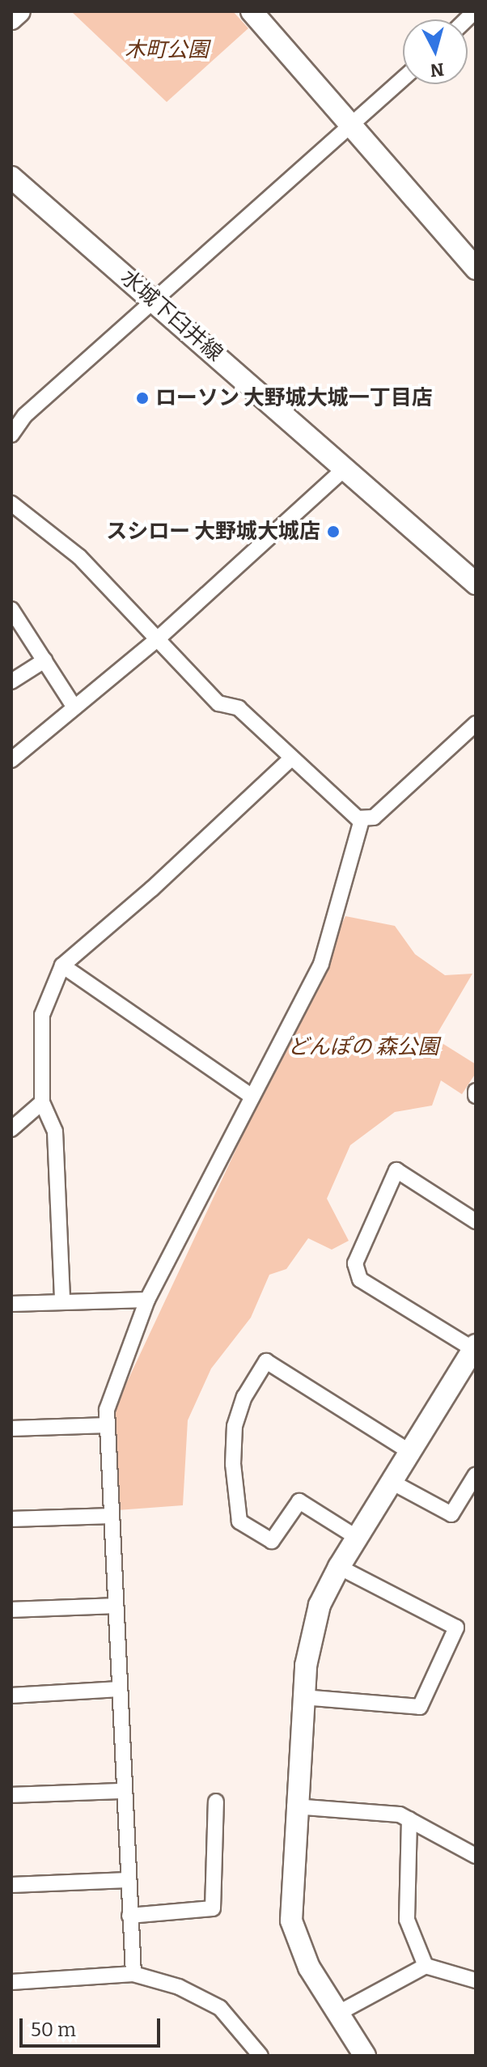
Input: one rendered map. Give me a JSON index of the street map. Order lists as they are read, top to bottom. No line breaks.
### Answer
{"streets":{"street":["水城下臼井線"]},"parks":["木町公園","どんぽの 森公園"],"places":["ローソン 大野城大城一丁目店","スシロー 大野城大城店"],"scale_bar":"50 m","north":"bottom"}
